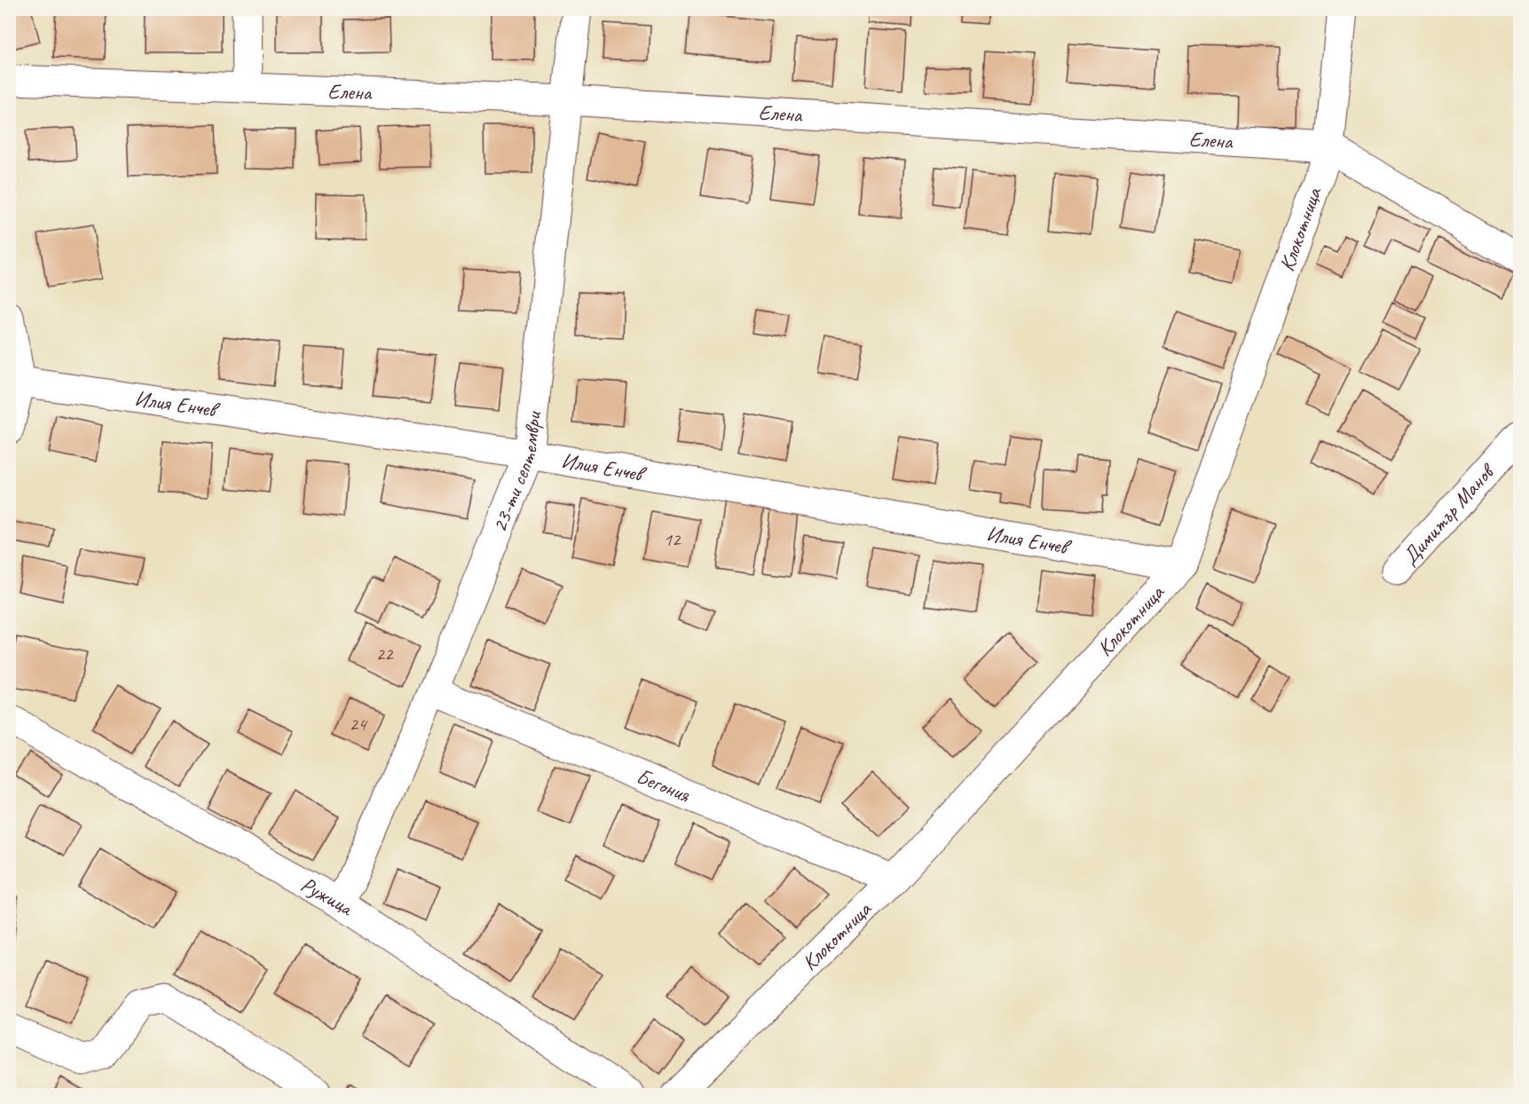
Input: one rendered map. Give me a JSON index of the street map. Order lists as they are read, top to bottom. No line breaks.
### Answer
{"streets":{"street":["Елена","Клокотница","Илия Енчев","23-ти септември","Димитър Манов","Бегония","Ружица"]},"crossings":[["Елена","Клокотница"],["Елена","23-ти септември"],["Клокотница","Илия Енчев"],["Клокотница","Бегония"],["Илия Енчев","23-ти септември"],["23-ти септември","Бегония"],["23-ти септември","Ружица"]],"house_numbers":["12","22","24"]}
